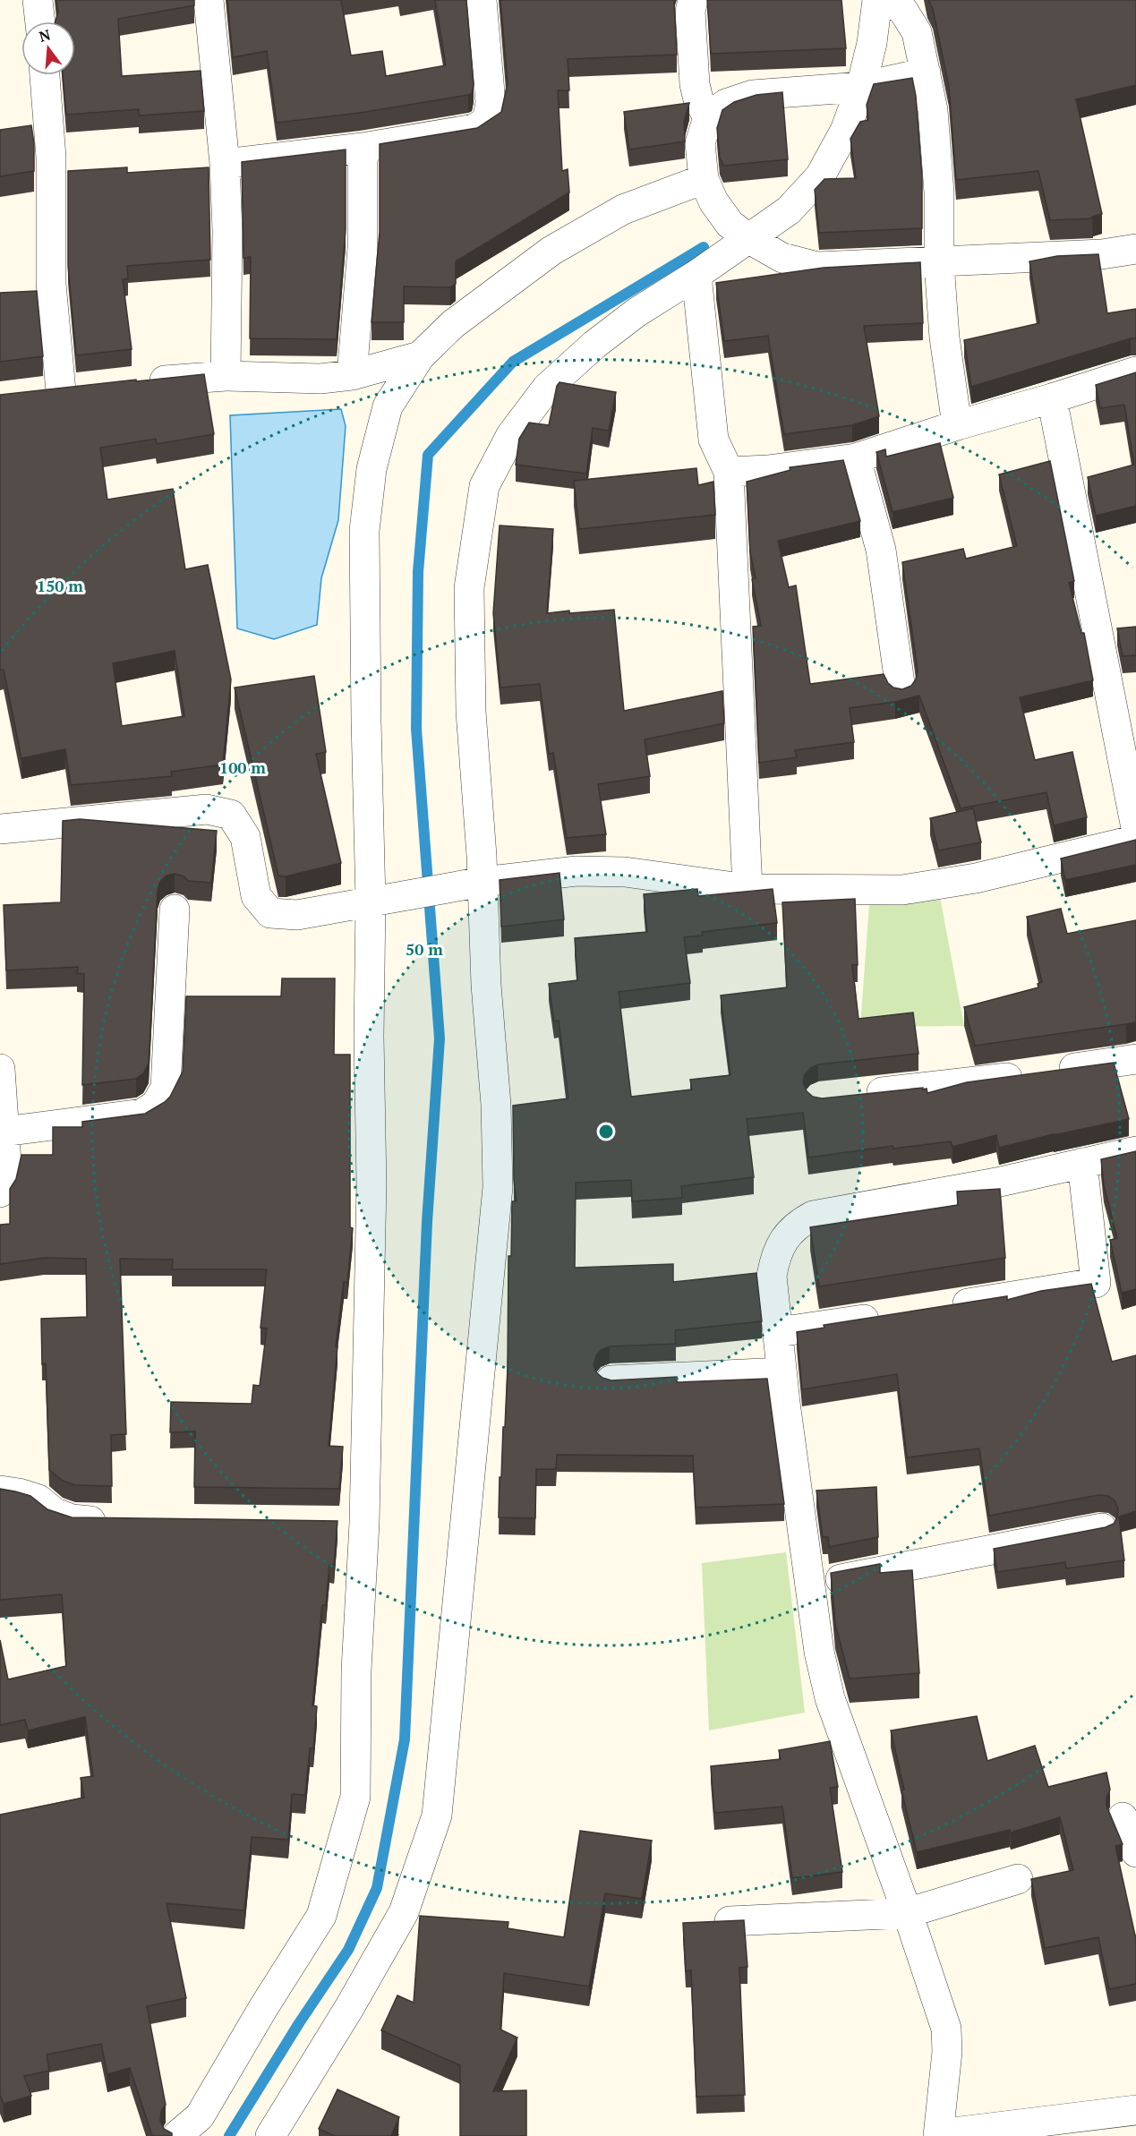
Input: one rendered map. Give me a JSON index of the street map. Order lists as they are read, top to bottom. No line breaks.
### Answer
{"north":"top","rings":["150 m","100 m","50 m"]}
